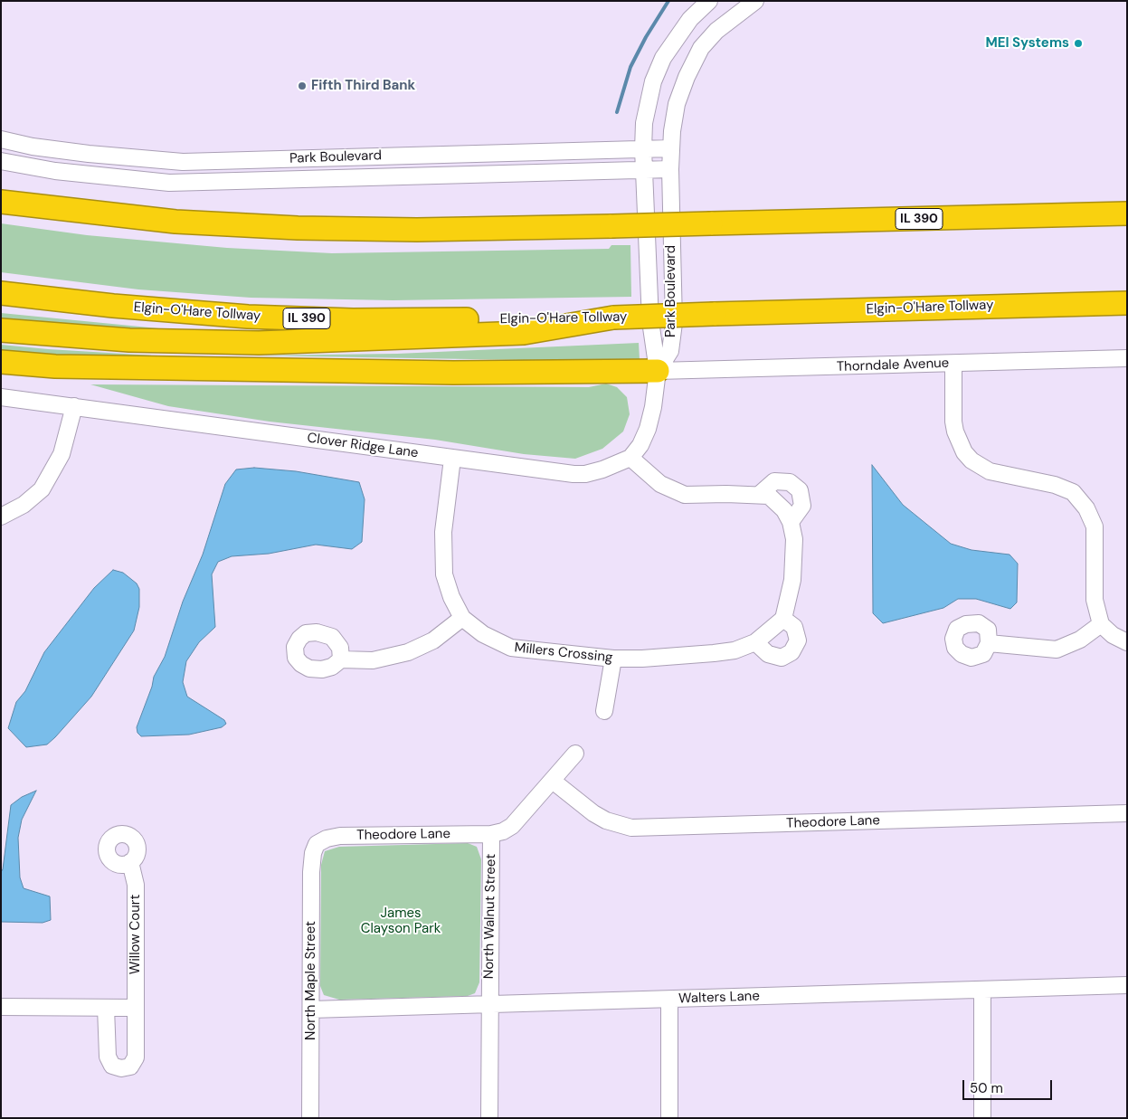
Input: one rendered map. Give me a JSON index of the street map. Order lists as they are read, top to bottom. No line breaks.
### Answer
{"streets":{"highway":["IL 390","Elgin-O'Hare Tollway"],"street":["Park Boulevard","Thorndale Avenue","Clover Ridge Lane","Millers Crossing","Theodore Lane","North Walnut Street","Willow Court","North Maple Street","Walters Lane"]},"crossings":[["Park Boulevard","Thorndale Avenue"],["Clover Ridge Lane","Millers Crossing"],["Theodore Lane","North Walnut Street"],["Theodore Lane","North Maple Street"],["North Walnut Street","Walters Lane"],["North Maple Street","Walters Lane"]],"parks":["James Clayson Park"],"places":["MEI Systems","Fifth Third Bank"],"scale_bar":"50 m"}
